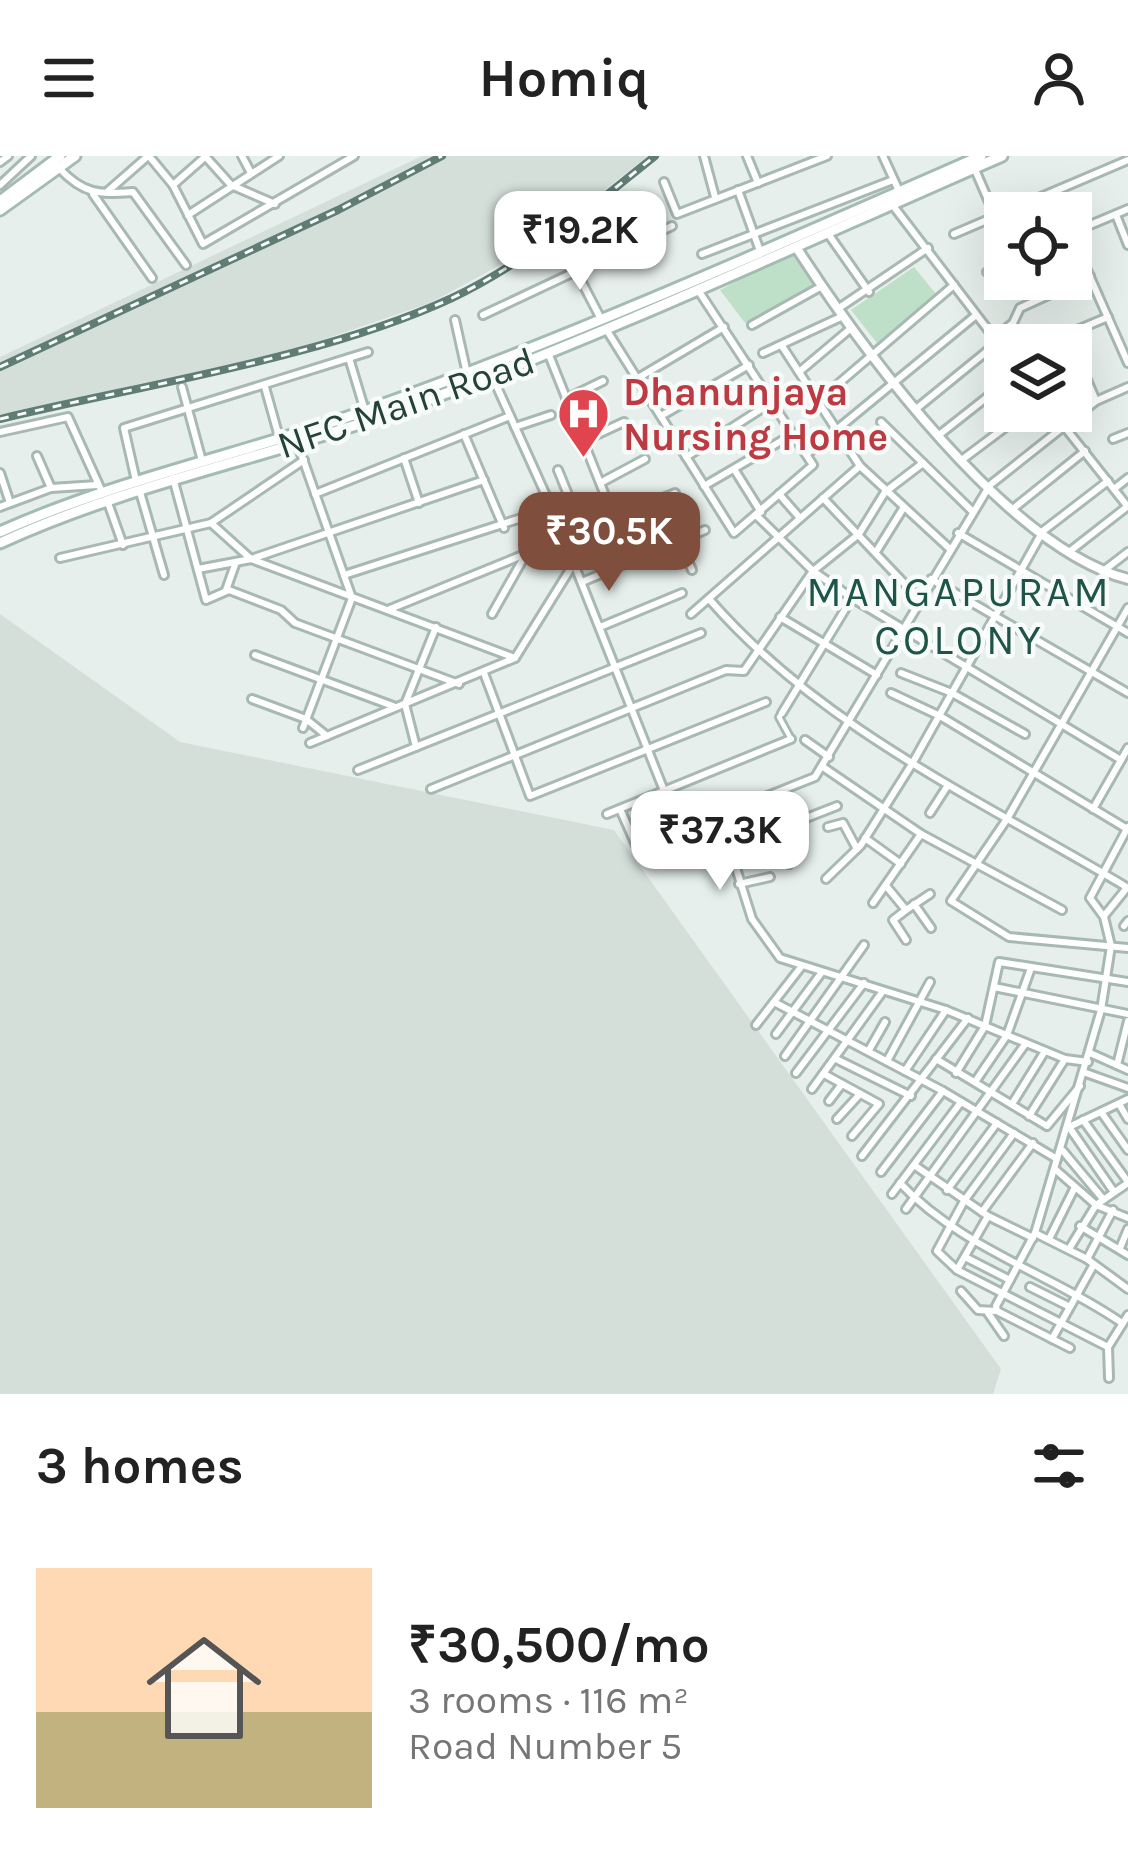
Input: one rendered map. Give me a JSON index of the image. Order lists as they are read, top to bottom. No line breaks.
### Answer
{"streets":{"main road":["NFC Main Road"]},"districts":["MANGAPURAM COLONY"],"places":{"hospital":["Dhanunjaya Nursing Home"]},"page":{"header":"Homiq","price":["₹19.2K","₹30.5K","₹37.3K"],"heading":"3 homes","list":[{"name":"₹30,500/mo","note":"3 rooms · 116 m² · Road Number 5"}]}}
